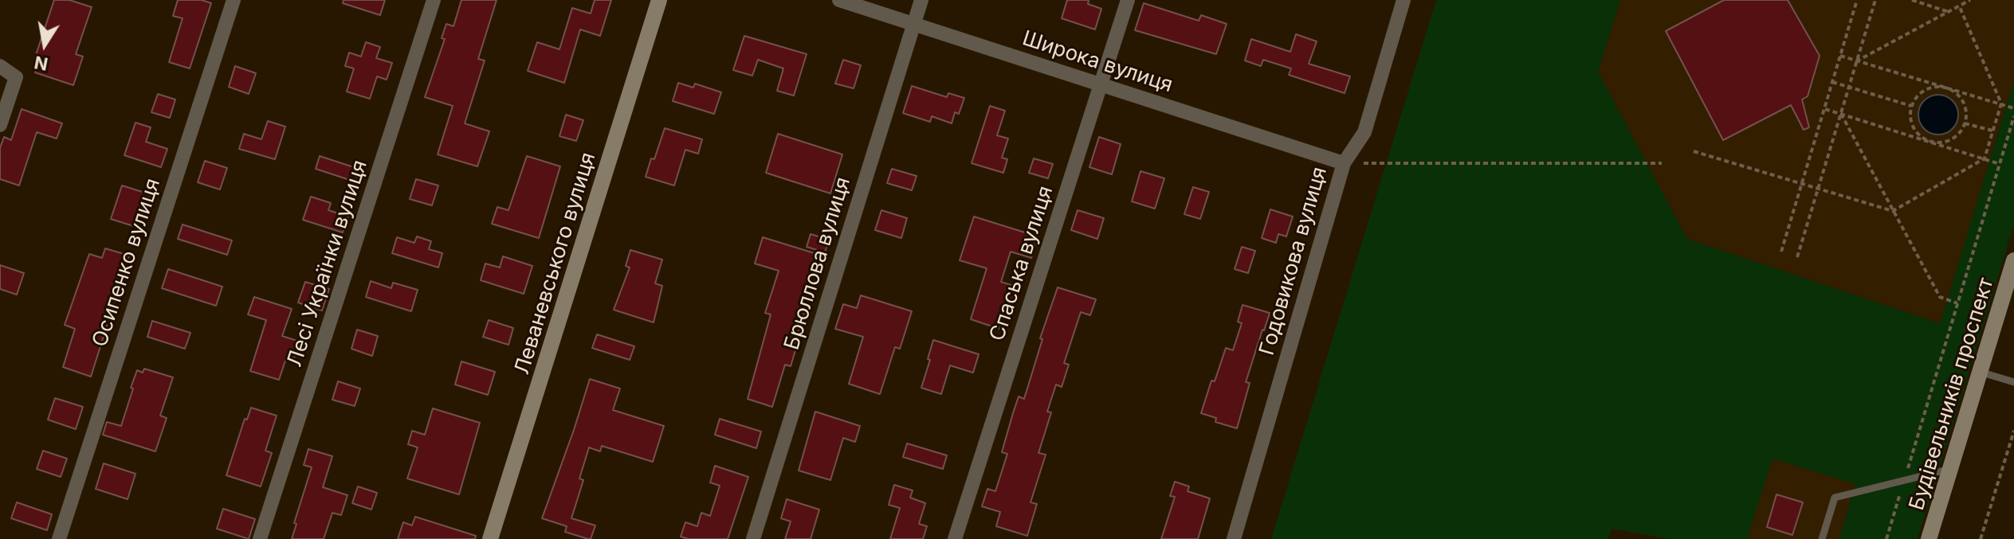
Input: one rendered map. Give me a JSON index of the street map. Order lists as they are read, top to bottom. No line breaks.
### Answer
{"streets":{"street":["Широка вулиця","Годовикова вулиця","Осипенко вулиця","Лесі Українки вулиця","Леваневського вулиця","Брюллова вулиця","Спаська вулиця","Будівельників проспект"]},"crossings":[["Широка вулиця","Годовикова вулиця"],["Широка вулиця","Брюллова вулиця"],["Широка вулиця","Спаська вулиця"]],"north":"bottom"}
